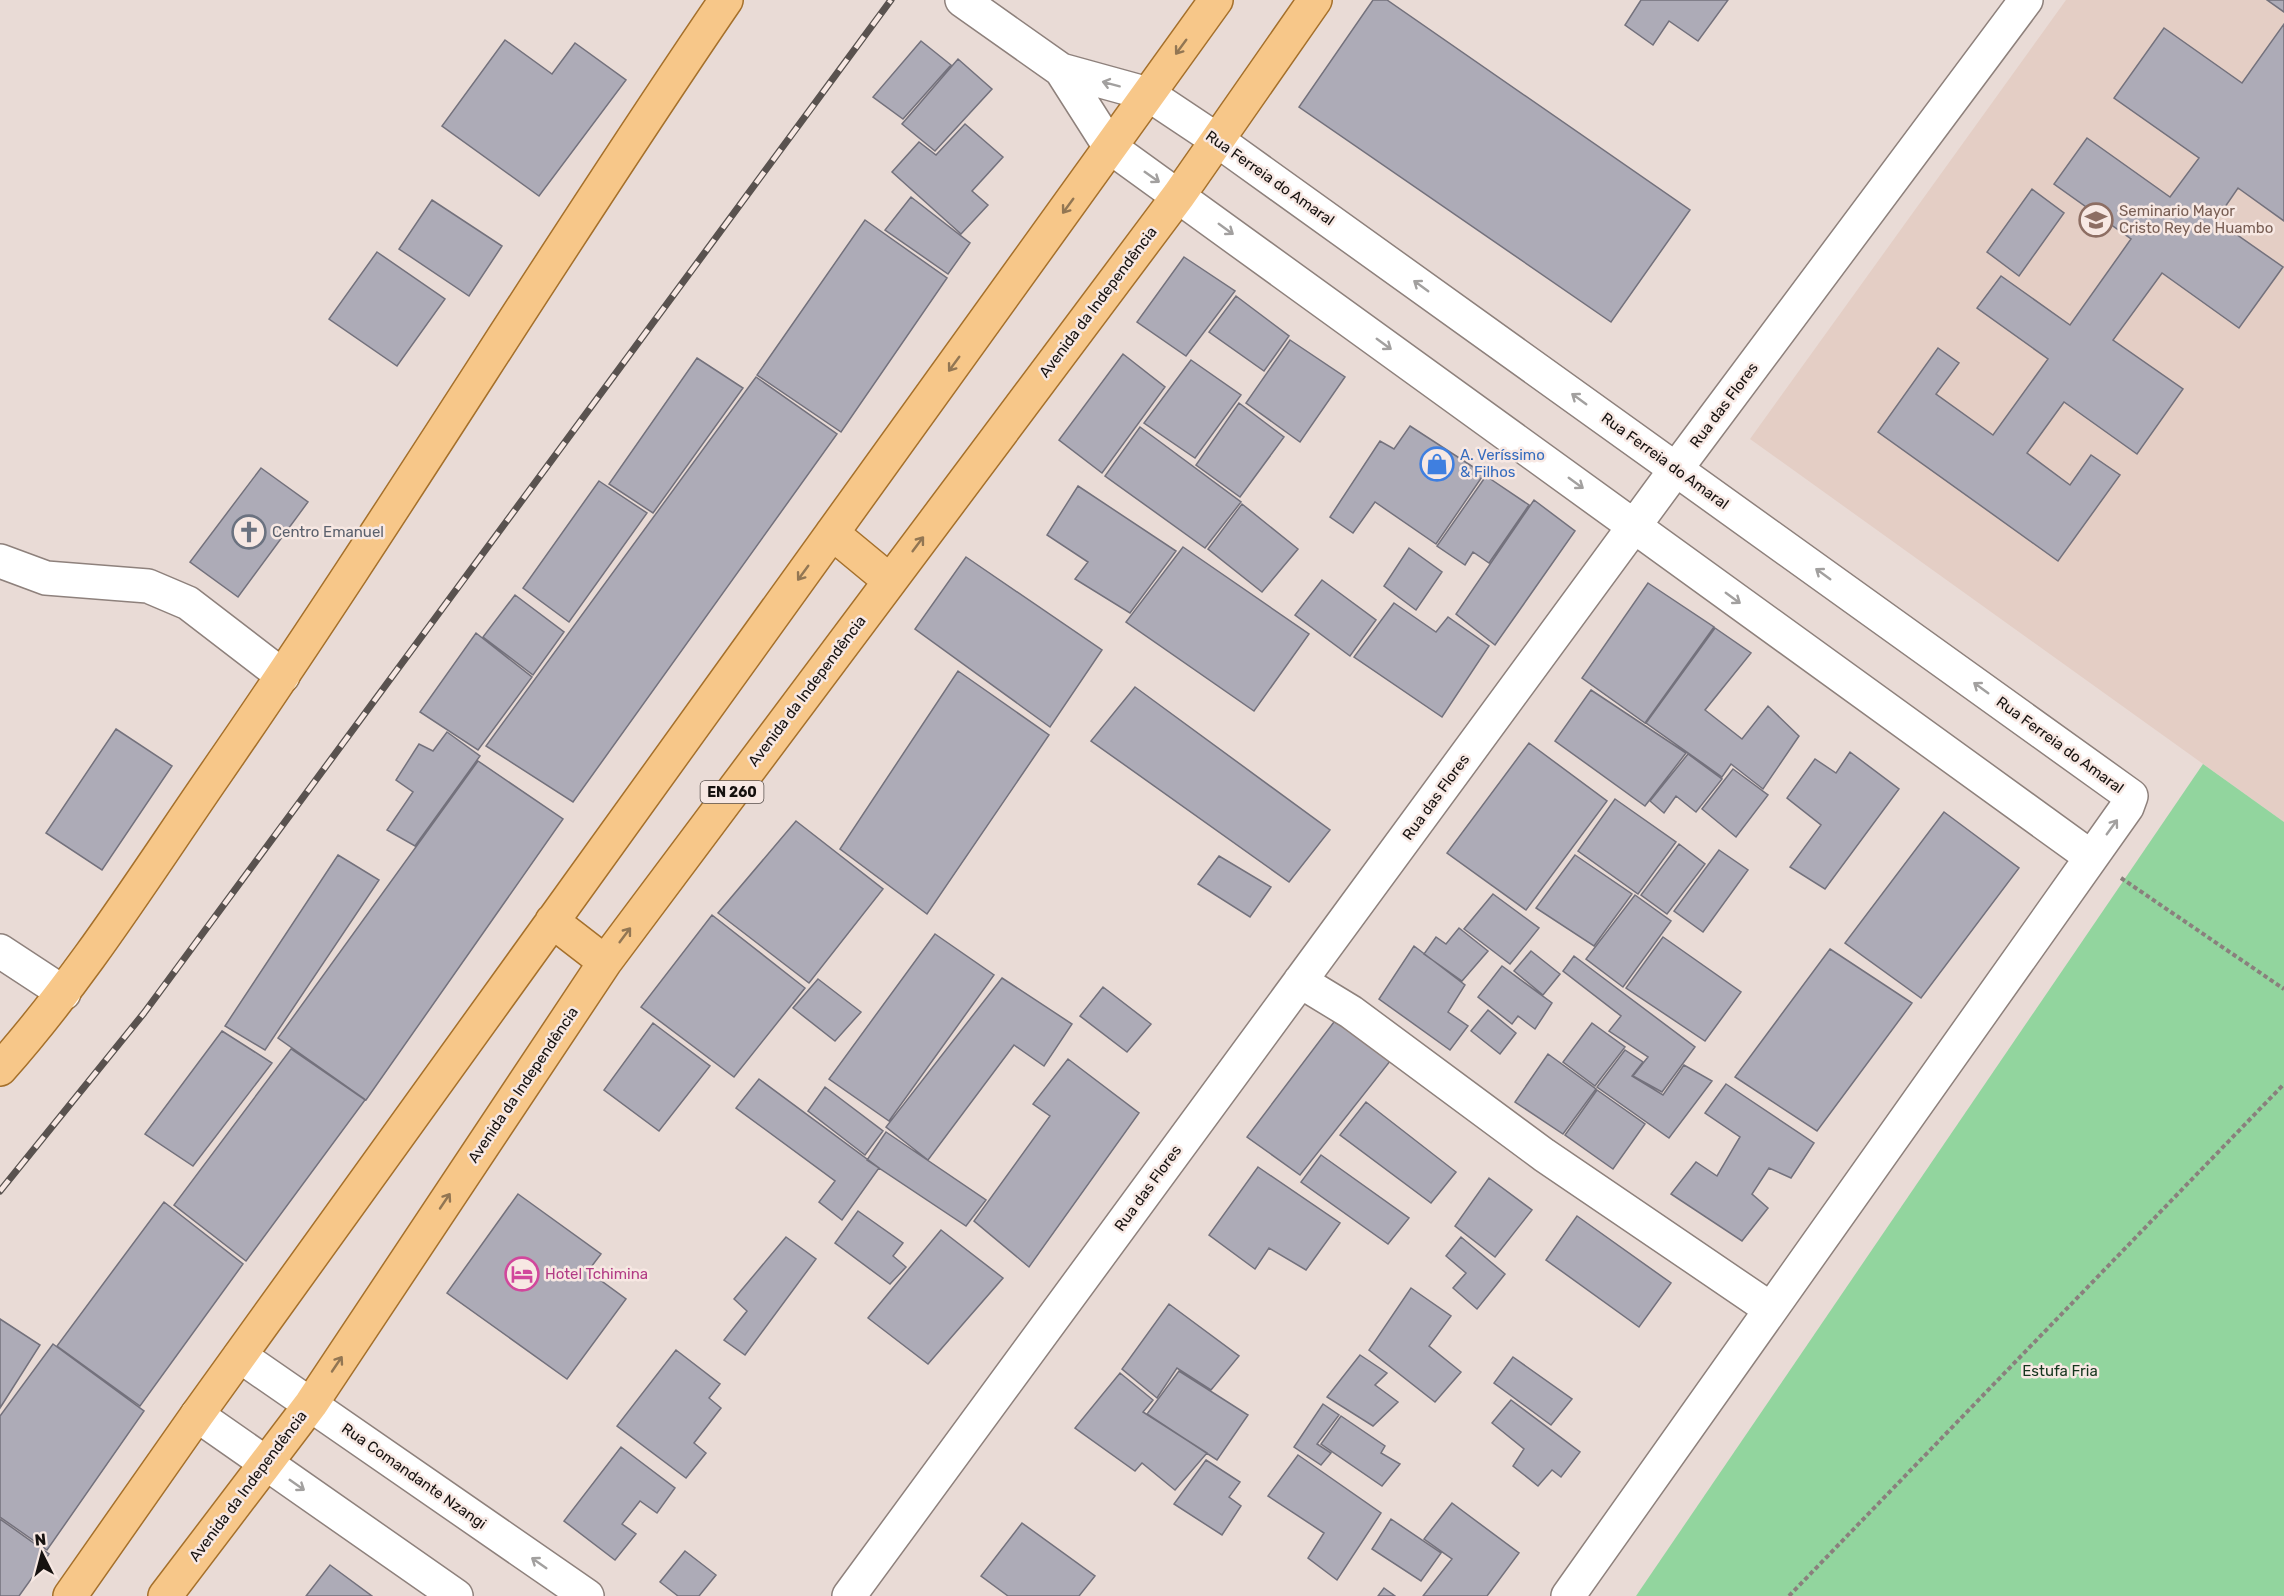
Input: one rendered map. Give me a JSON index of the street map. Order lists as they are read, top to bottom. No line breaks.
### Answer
{"streets":{"main road":["Avenida da Independência","EN 260"],"street":["Rua Ferreia do Amaral","Rua das Flores","Rua Comandante Nzangi"]},"crossings":[["Rua Ferreia do Amaral","Avenida da Independência"],["Rua Ferreia do Amaral","Rua das Flores"],["Avenida da Independência","Rua Comandante Nzangi"]],"parks":["Estufa Fria"],"places":{"school or university":["Seminario Mayor Cristo Rey de Huambo"],"shop":["A. Veríssimo & Filhos"],"church":["Centro Emanuel"],"hotel":["Hotel Tchimina"]},"north":"top"}
